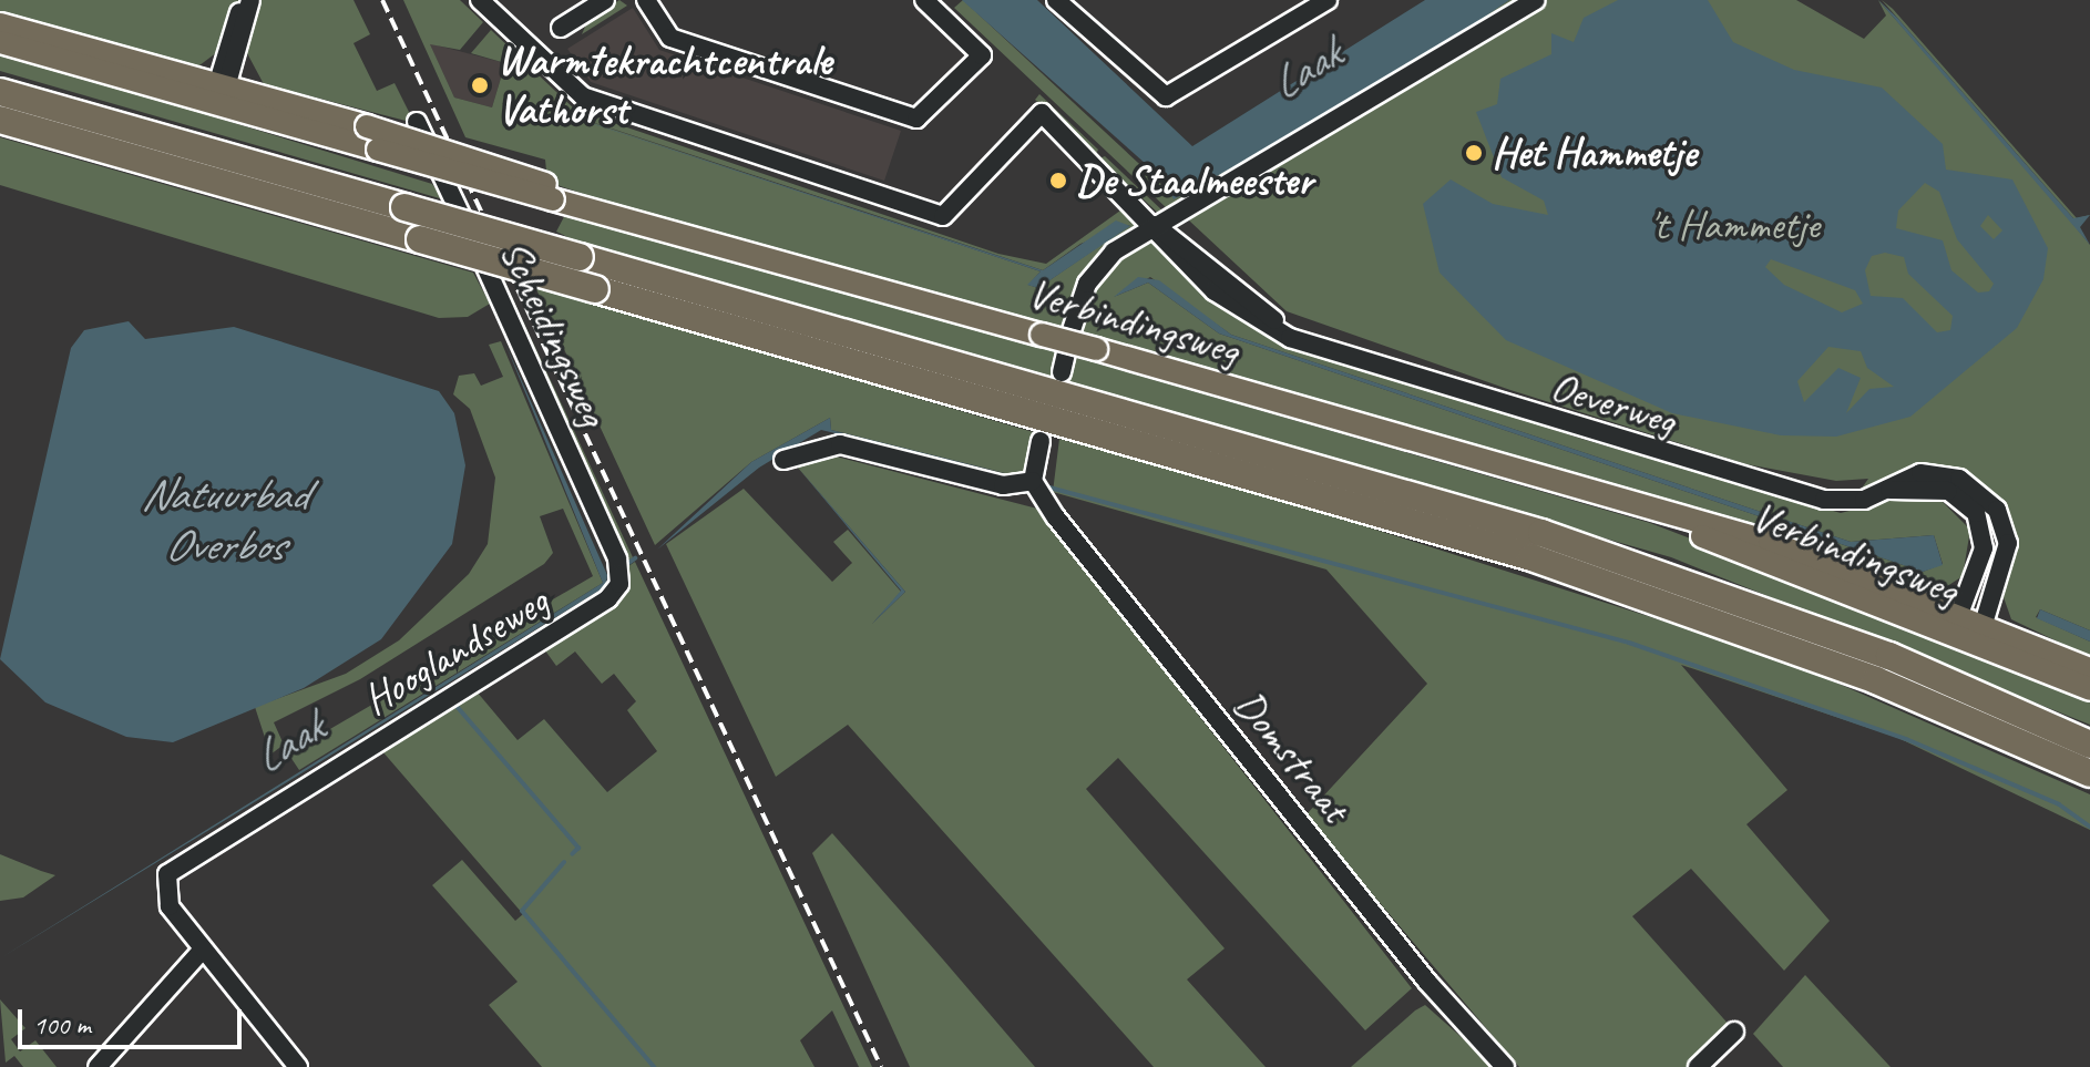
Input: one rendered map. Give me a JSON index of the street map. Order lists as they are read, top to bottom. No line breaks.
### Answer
{"streets":{"main road":["Verbindingsweg"],"street":["Scheidingsweg","Oeverweg","Hooglandseweg","Domstraat"]},"crossings":[["Verbindingsweg","Oeverweg"],["Scheidingsweg","Hooglandseweg"]],"water":["Laak","Natuurbad Overbos"],"parks":["'t Hammetje"],"places":["Warmtekrachtcentrale Vathorst","Het Hammetje","De Staalmeester"],"scale_bar":"100 m"}
